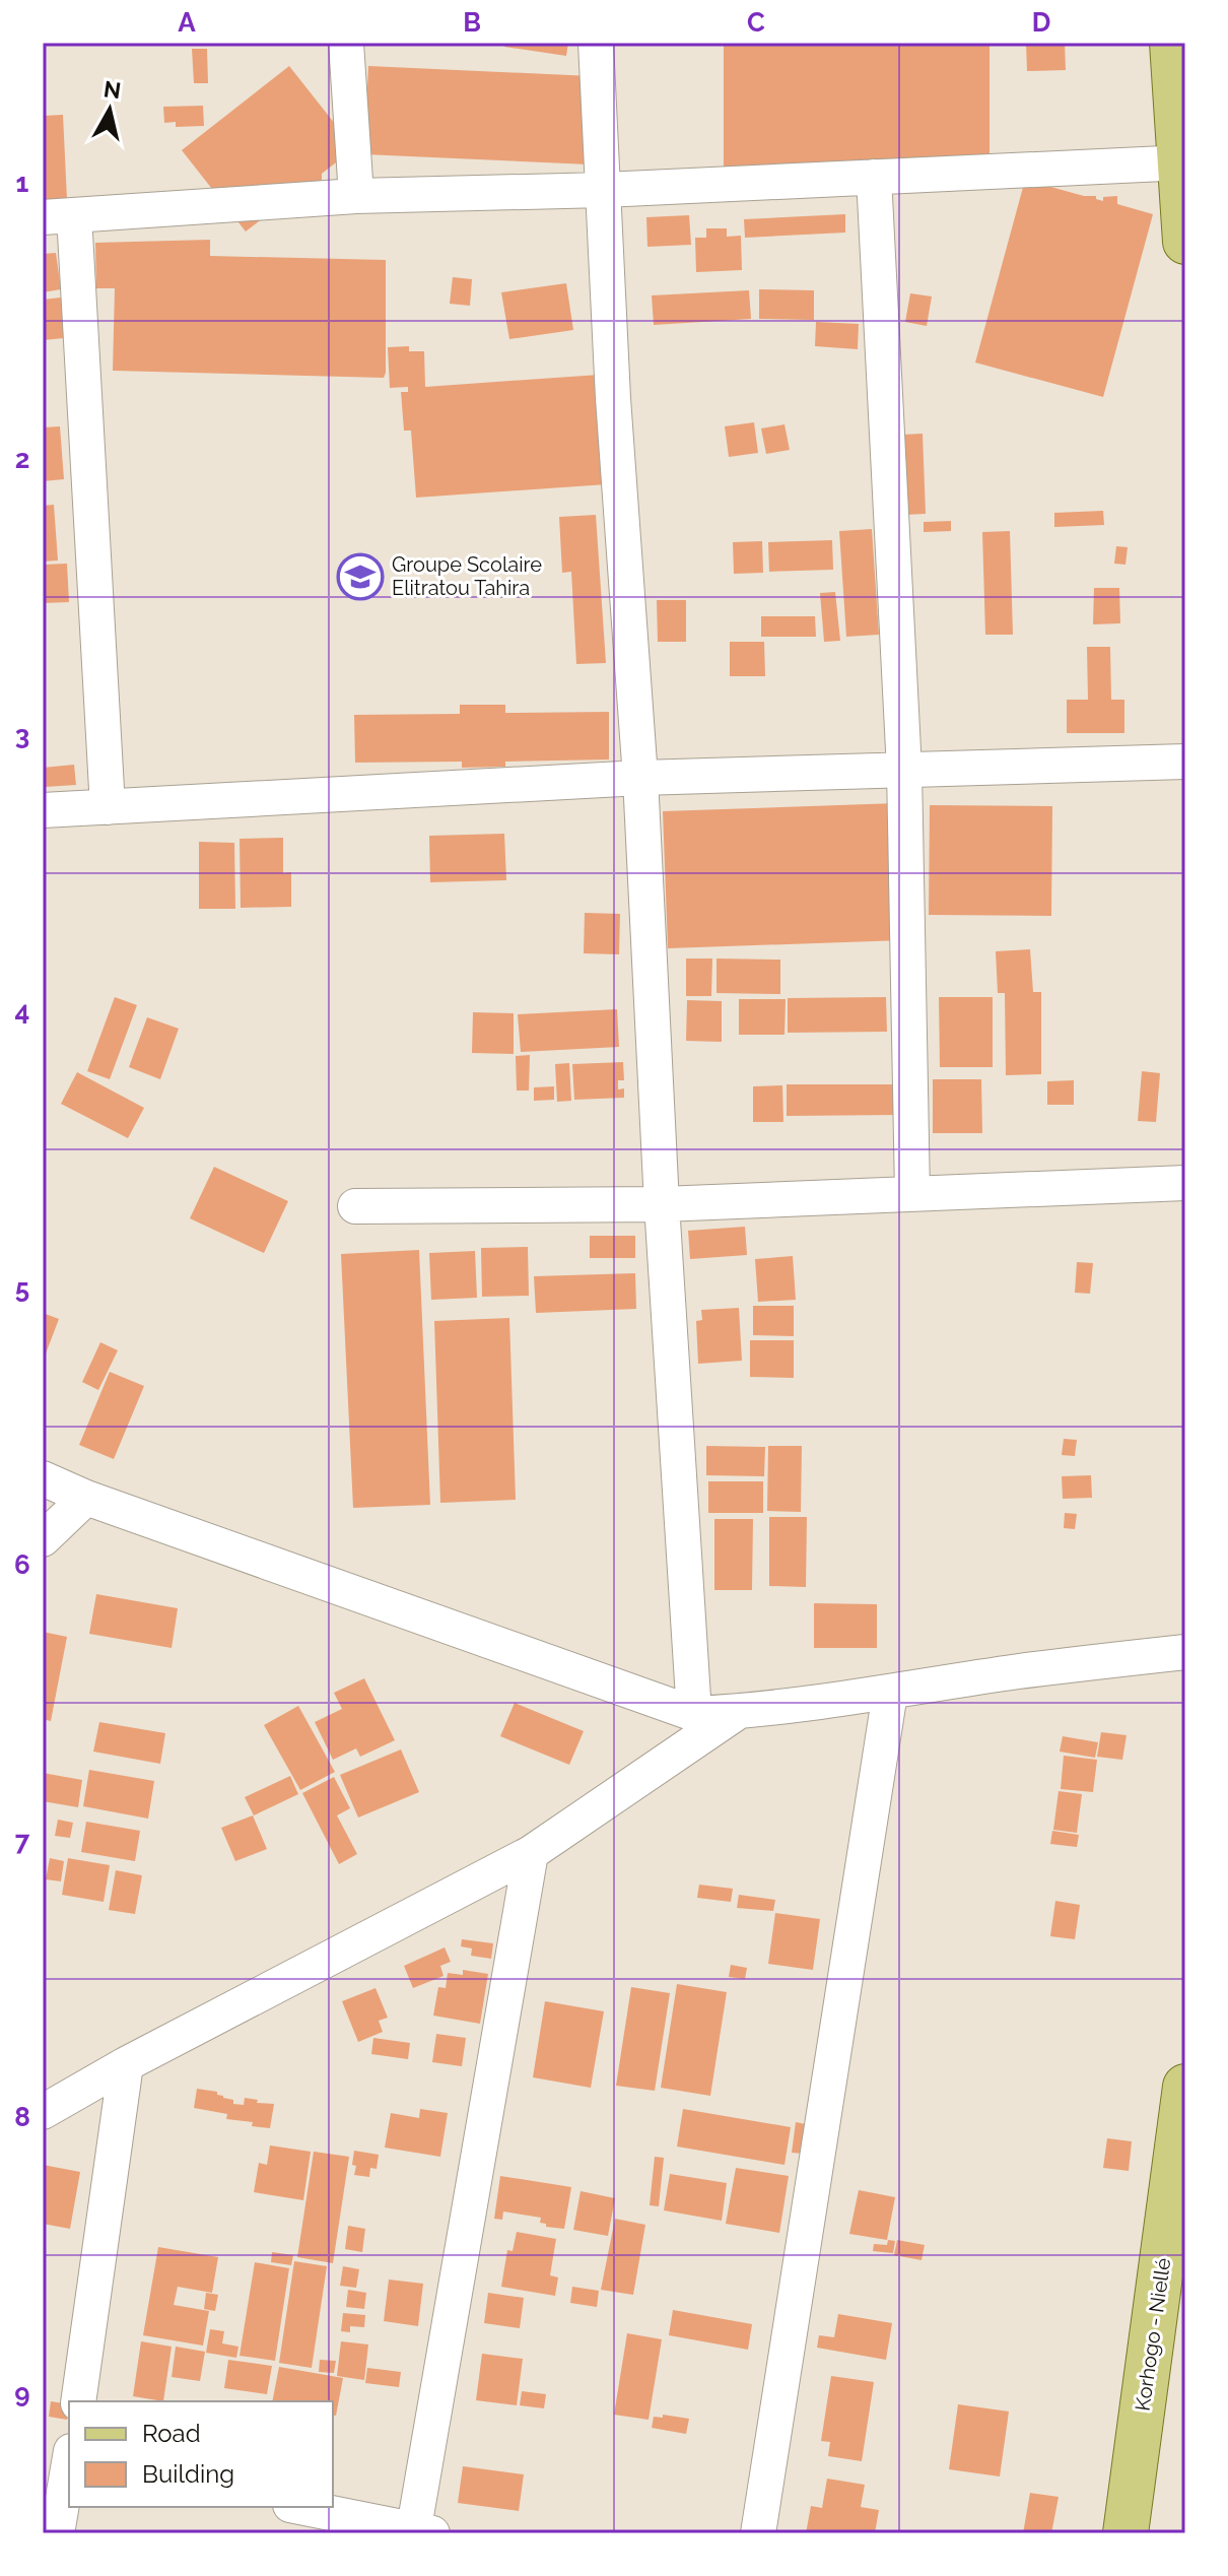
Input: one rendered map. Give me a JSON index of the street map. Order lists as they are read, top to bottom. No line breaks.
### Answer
{"streets":{"main road":["Korhogo - Niellé"]},"places":{"school or university":["Groupe Scolaire Elitratou Tahira"]},"legend":["Road","Building"],"north":"top","grid":{"columns":["A","B","C","D"],"rows":["1","2","3","4","5","6","7","8","9"]}}
